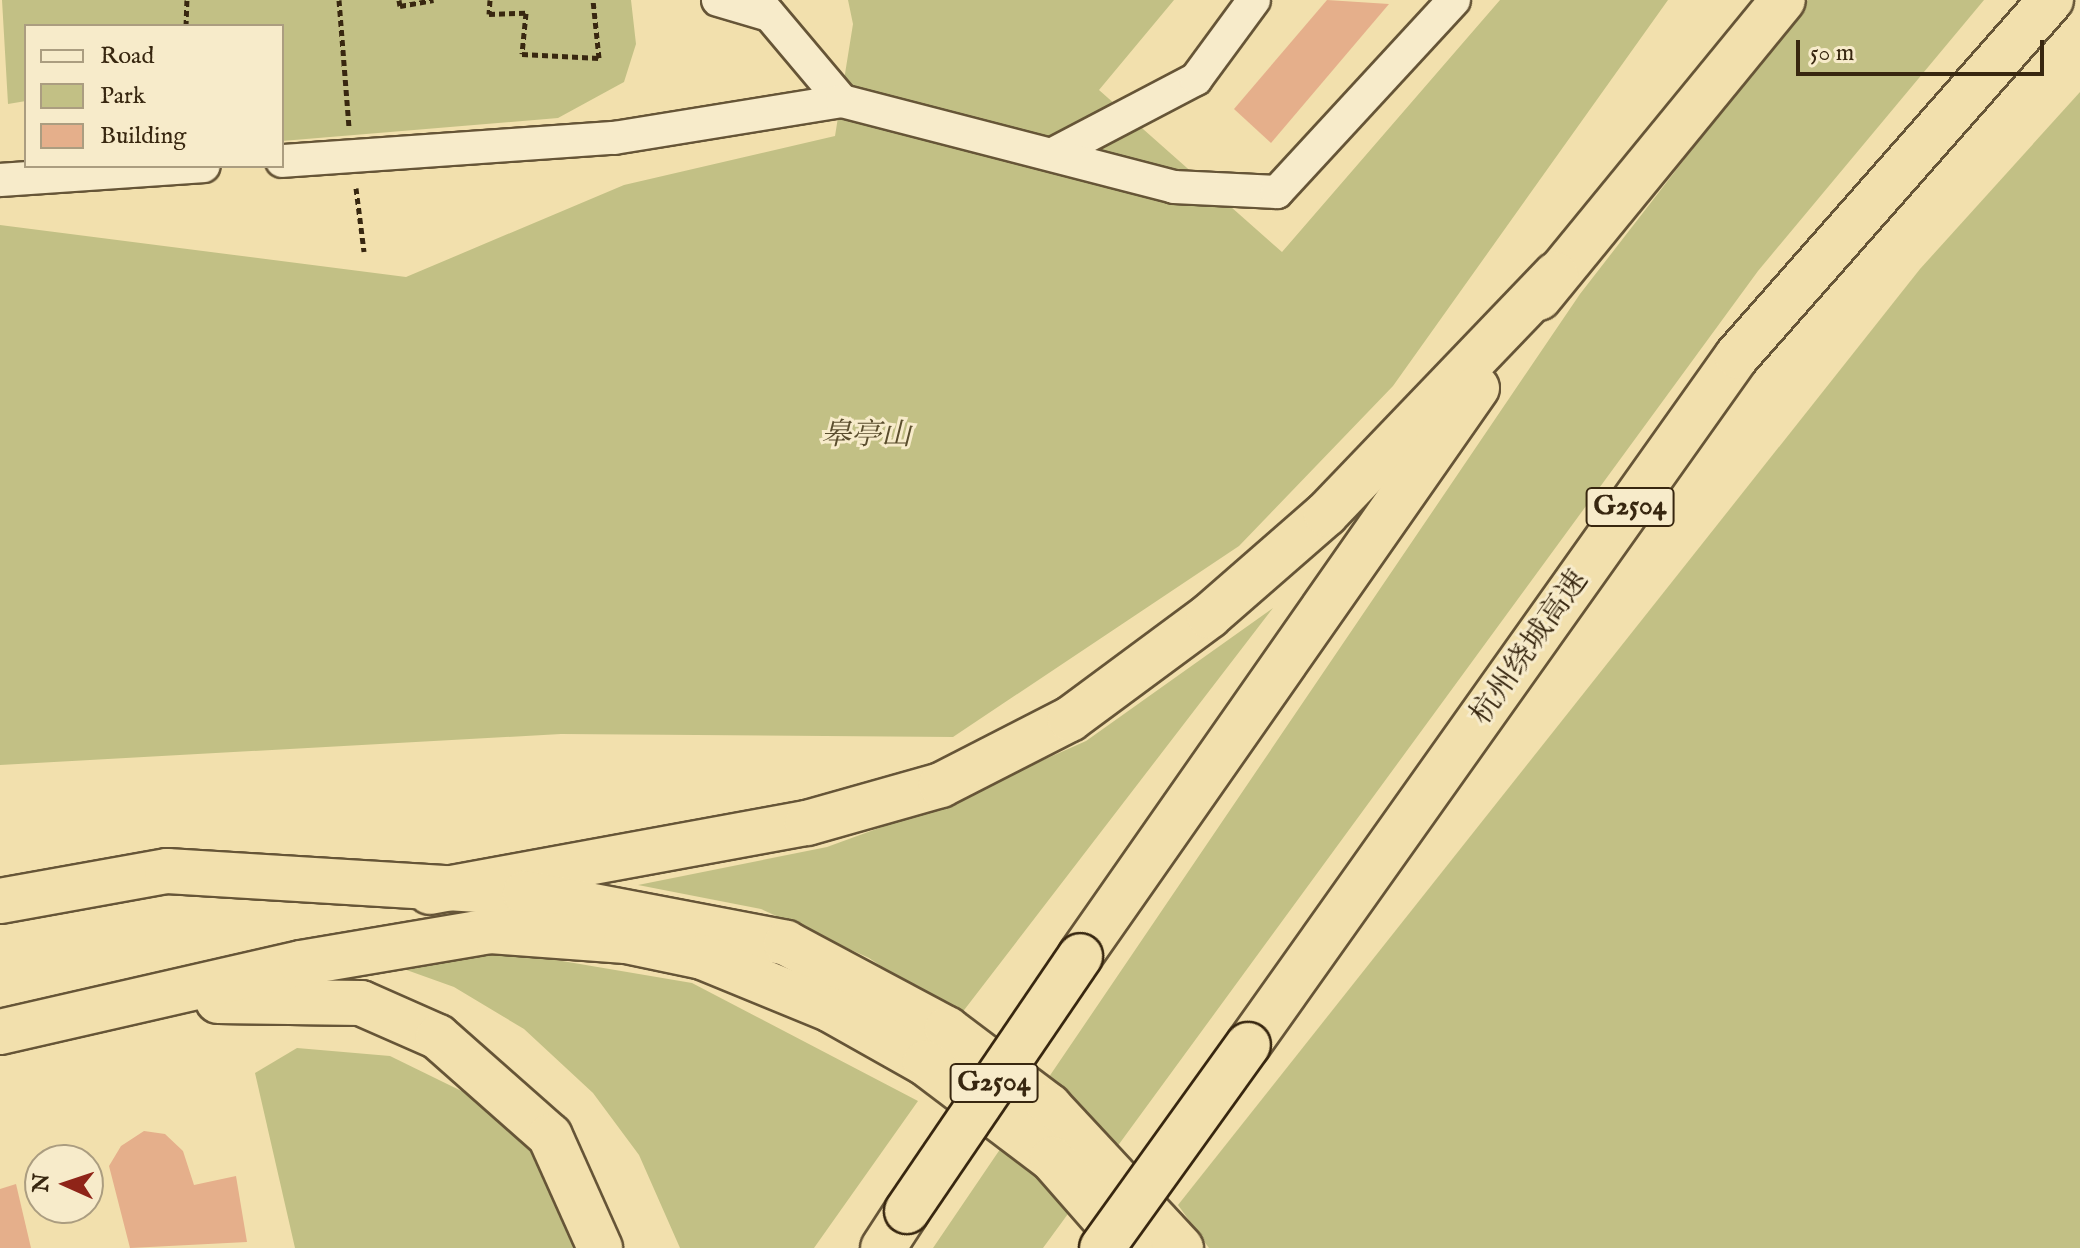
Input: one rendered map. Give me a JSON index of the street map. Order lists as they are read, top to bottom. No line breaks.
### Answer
{"streets":{"highway":["G2504","杭州绕城高速"]},"parks":["皋亭山"],"legend":["Road","Park","Building"],"scale_bar":"50 m","north":"left"}
